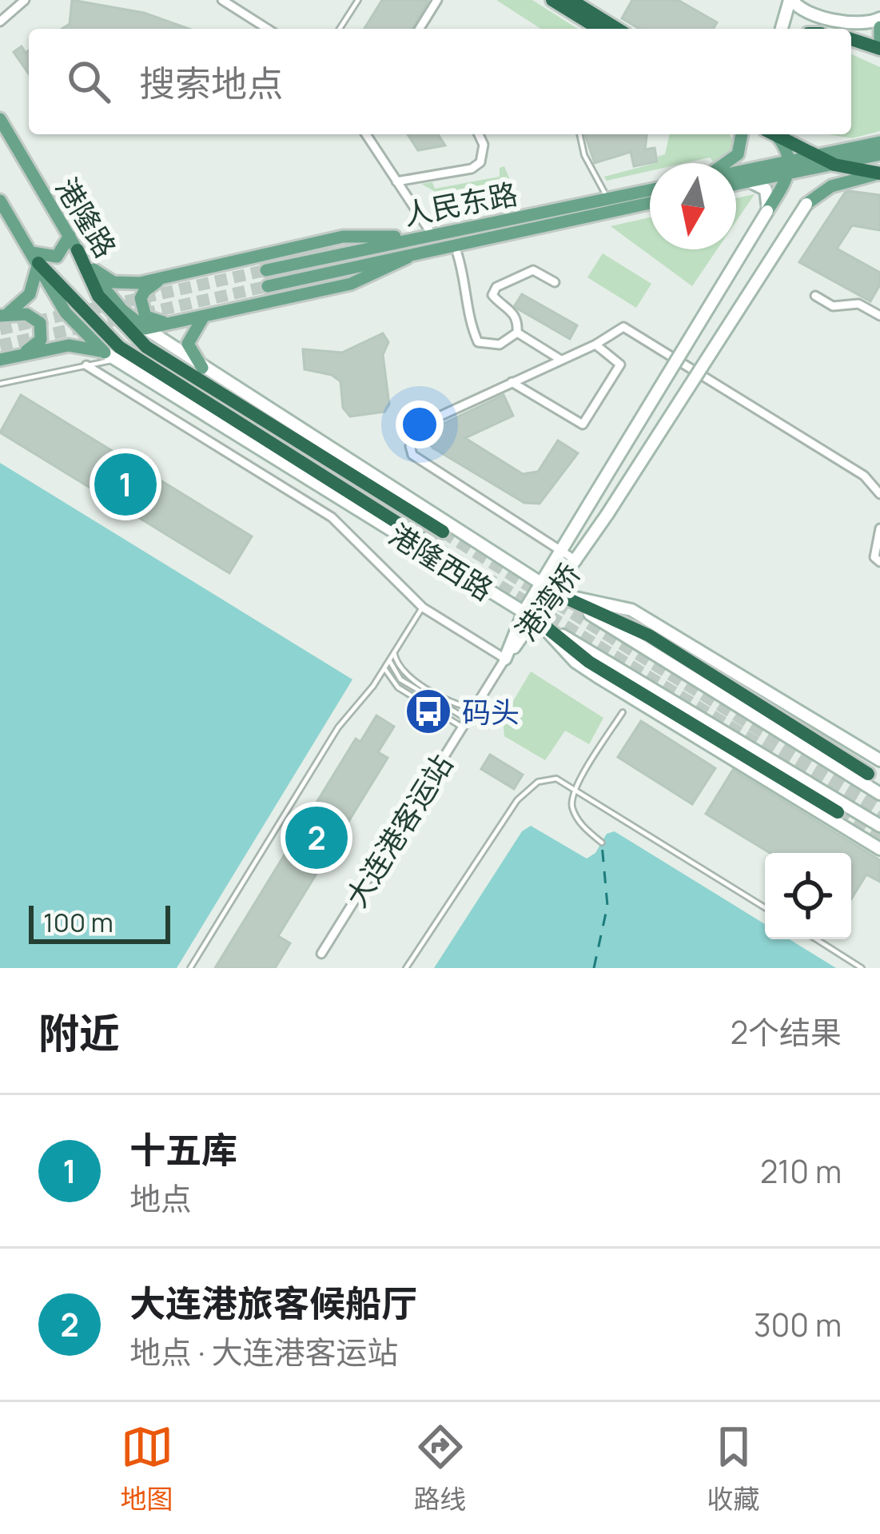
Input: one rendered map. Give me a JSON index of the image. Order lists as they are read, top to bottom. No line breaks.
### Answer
{"streets":{"main road":["人民东路","港隆路","港隆西路","港湾桥"],"street":["大连港客运站"]},"crossings":[["港隆路","港隆西路"],["港隆西路","港湾桥"],["港湾桥","大连港客运站"]],"places":{"bus stop":["码头"]},"scale_bar":"100 m","north":"bottom","page":{"search":"搜索地点","pins":["1","2"],"scale":"100 m","heading":["附近","2个结果"],"list":[{"mark":"1","name":"十五库","note":"地点","value":"210 m"},{"mark":"2","name":"大连港旅客候船厅","note":"地点 · 大连港客运站","value":"300 m"}],"nav":["地图","路线","收藏"]}}
